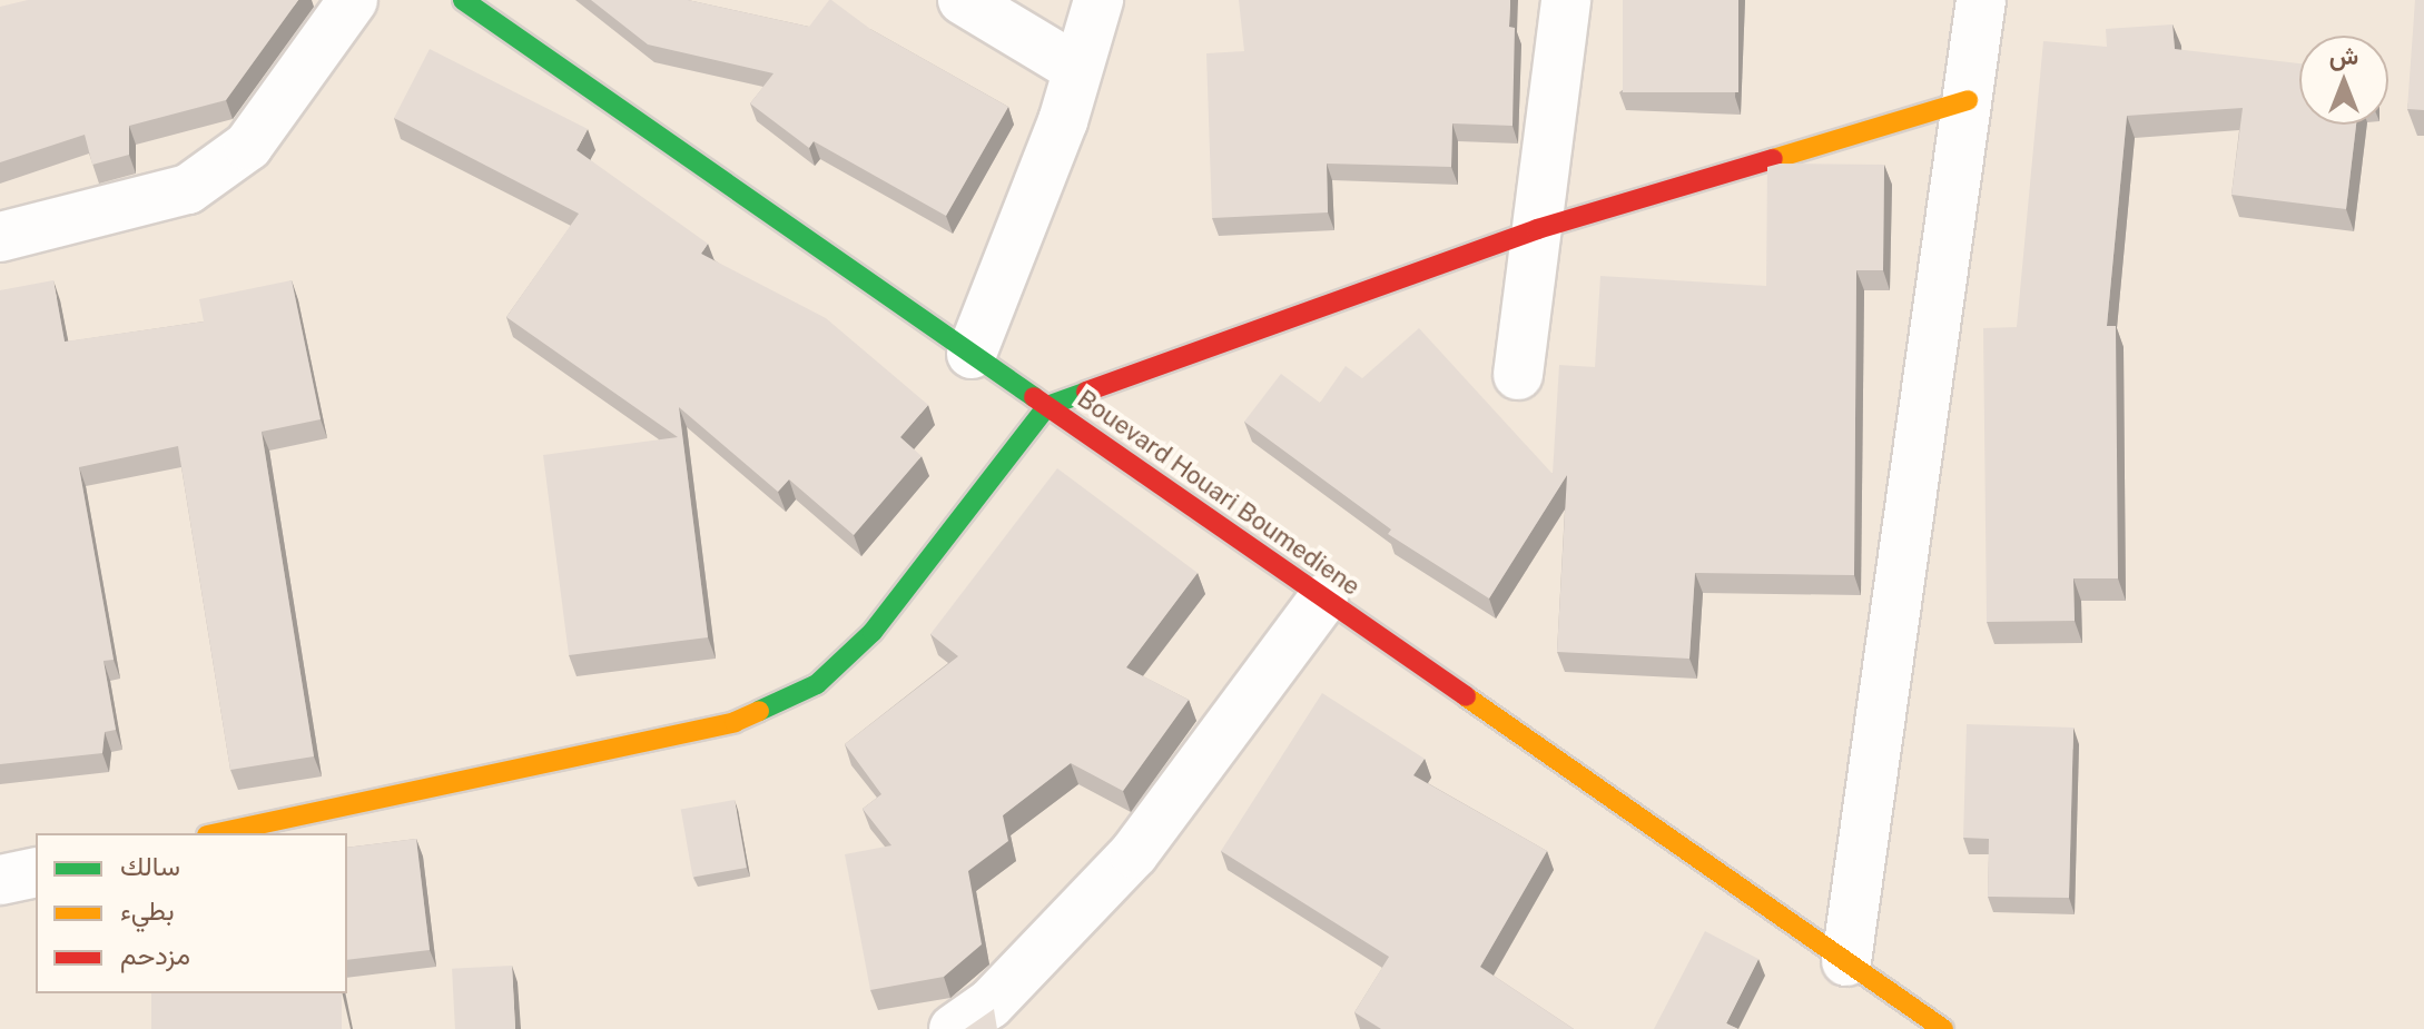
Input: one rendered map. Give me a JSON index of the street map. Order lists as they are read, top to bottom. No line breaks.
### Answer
{"streets":{"street":["Bouevard Houari Boumediene"]},"legend":["سالك","بطيء","مزدحم"],"north":"top"}
